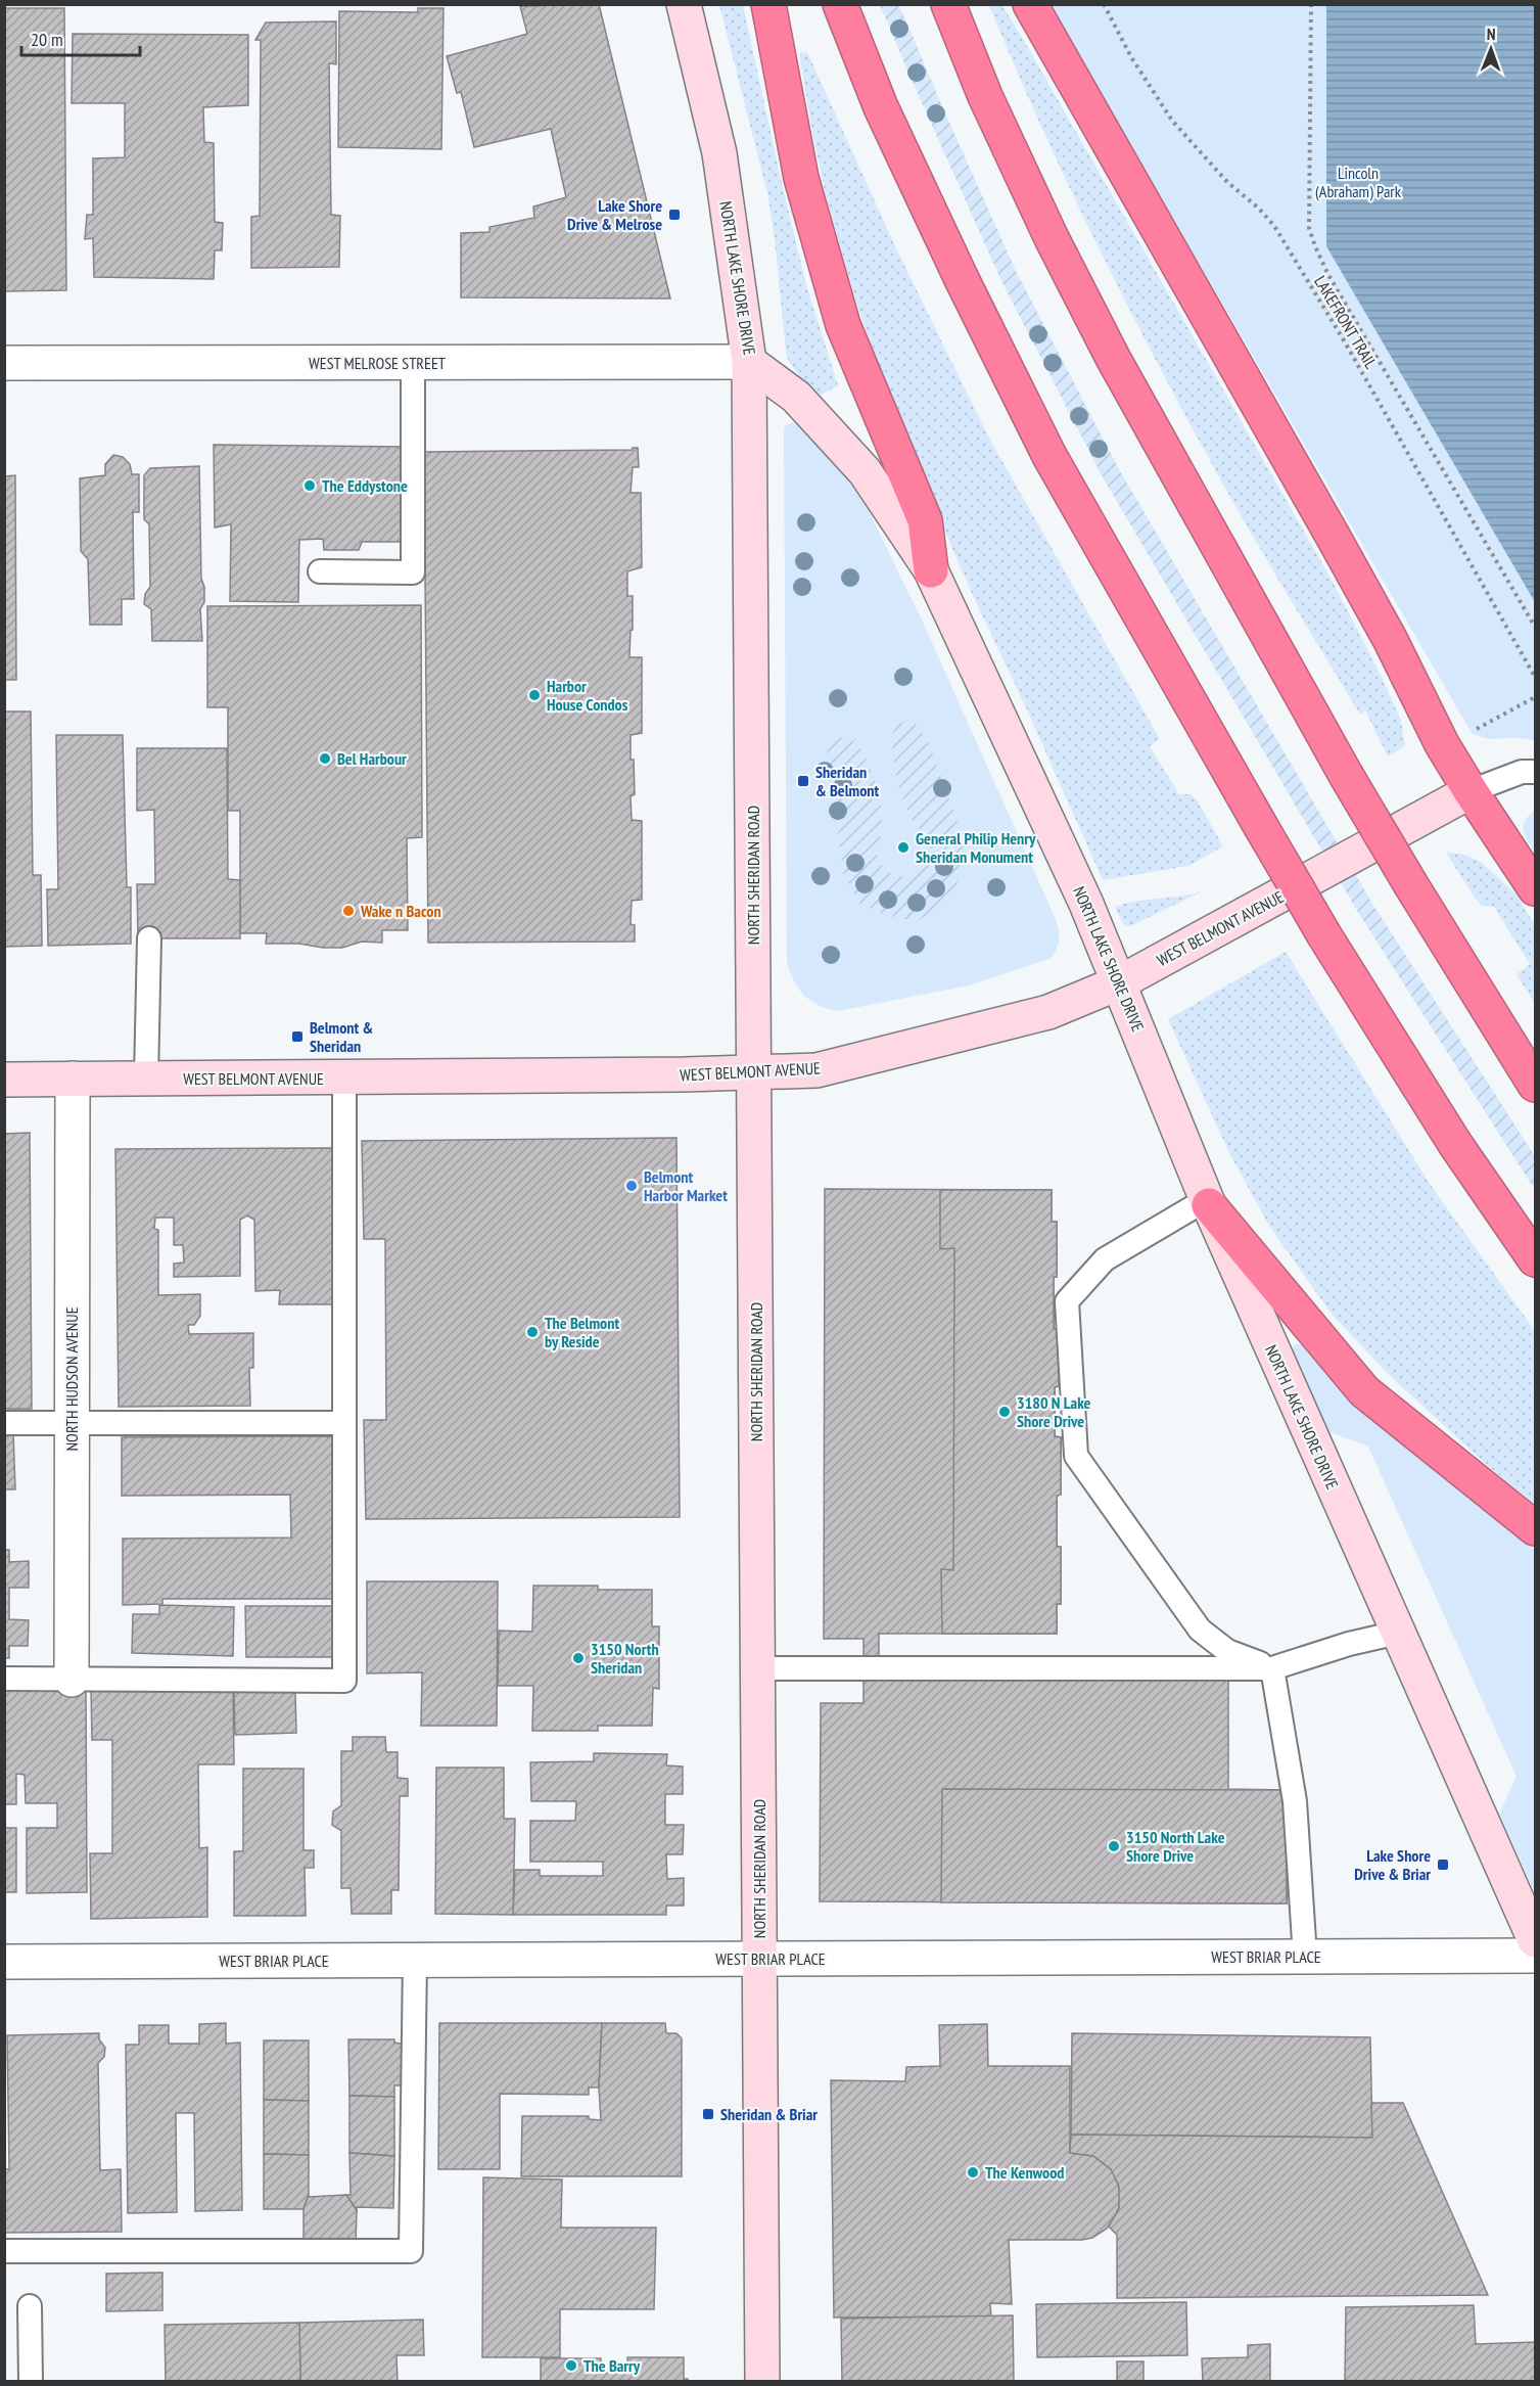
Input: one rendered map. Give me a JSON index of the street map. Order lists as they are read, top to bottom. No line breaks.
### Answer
{"streets":{"main road":["NORTH LAKE SHORE DRIVE","NORTH SHERIDAN ROAD","WEST BELMONT AVENUE"],"street":["WEST MELROSE STREET","NORTH HUDSON AVENUE","WEST BRIAR PLACE"],"path":["LAKEFRONT TRAIL"]},"crossings":[["NORTH LAKE SHORE DRIVE","WEST MELROSE STREET"],["NORTH LAKE SHORE DRIVE","NORTH SHERIDAN ROAD"],["NORTH LAKE SHORE DRIVE","WEST BELMONT AVENUE"],["WEST MELROSE STREET","NORTH SHERIDAN ROAD"],["NORTH SHERIDAN ROAD","WEST BELMONT AVENUE"],["NORTH SHERIDAN ROAD","WEST BRIAR PLACE"],["WEST BELMONT AVENUE","NORTH HUDSON AVENUE"]],"parks":["Lincoln (Abraham) Park"],"places":{"transit":["Lake Shore Drive & Melrose","Sheridan & Belmont","Belmont & Sheridan","Lake Shore Drive & Briar","Sheridan & Briar"],"other":["The Eddystone","Harbor House Condos","Bel Harbour","General Philip Henry Sheridan Monument","Wake n Bacon","Belmont Harbor Market","The Belmont by Reside","3180 N Lake Shore Drive","3150 North Sheridan","3150 North Lake Shore Drive","The Kenwood","The Barry"]},"scale_bar":"20 m","north":"top"}
